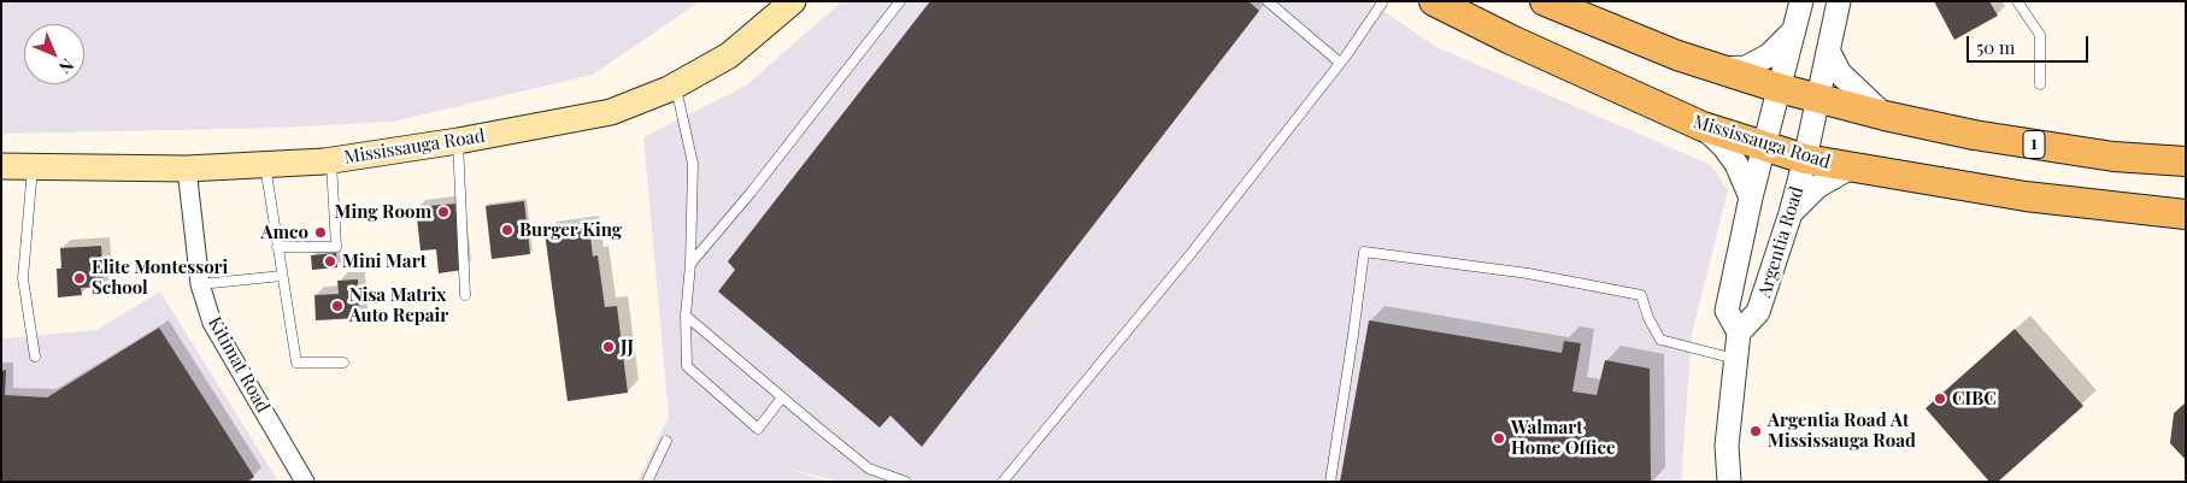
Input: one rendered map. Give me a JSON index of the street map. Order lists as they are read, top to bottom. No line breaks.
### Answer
{"streets":{"main road":["Mississauga Road","1"],"street":["Argentia Road","Kitimat Road"]},"crossings":[["Mississauga Road","Argentia Road"],["Mississauga Road","Kitimat Road"],["1","Argentia Road"]],"places":["Ming Room","Burger King","Amco","Mini Mart","Elite Montessori School","Nisa Matrix Auto Repair","JJ","CIBC","Argentia Road At Mississauga Road","Walmart Home Office"],"scale_bar":"50 m","north":"bottom right"}
